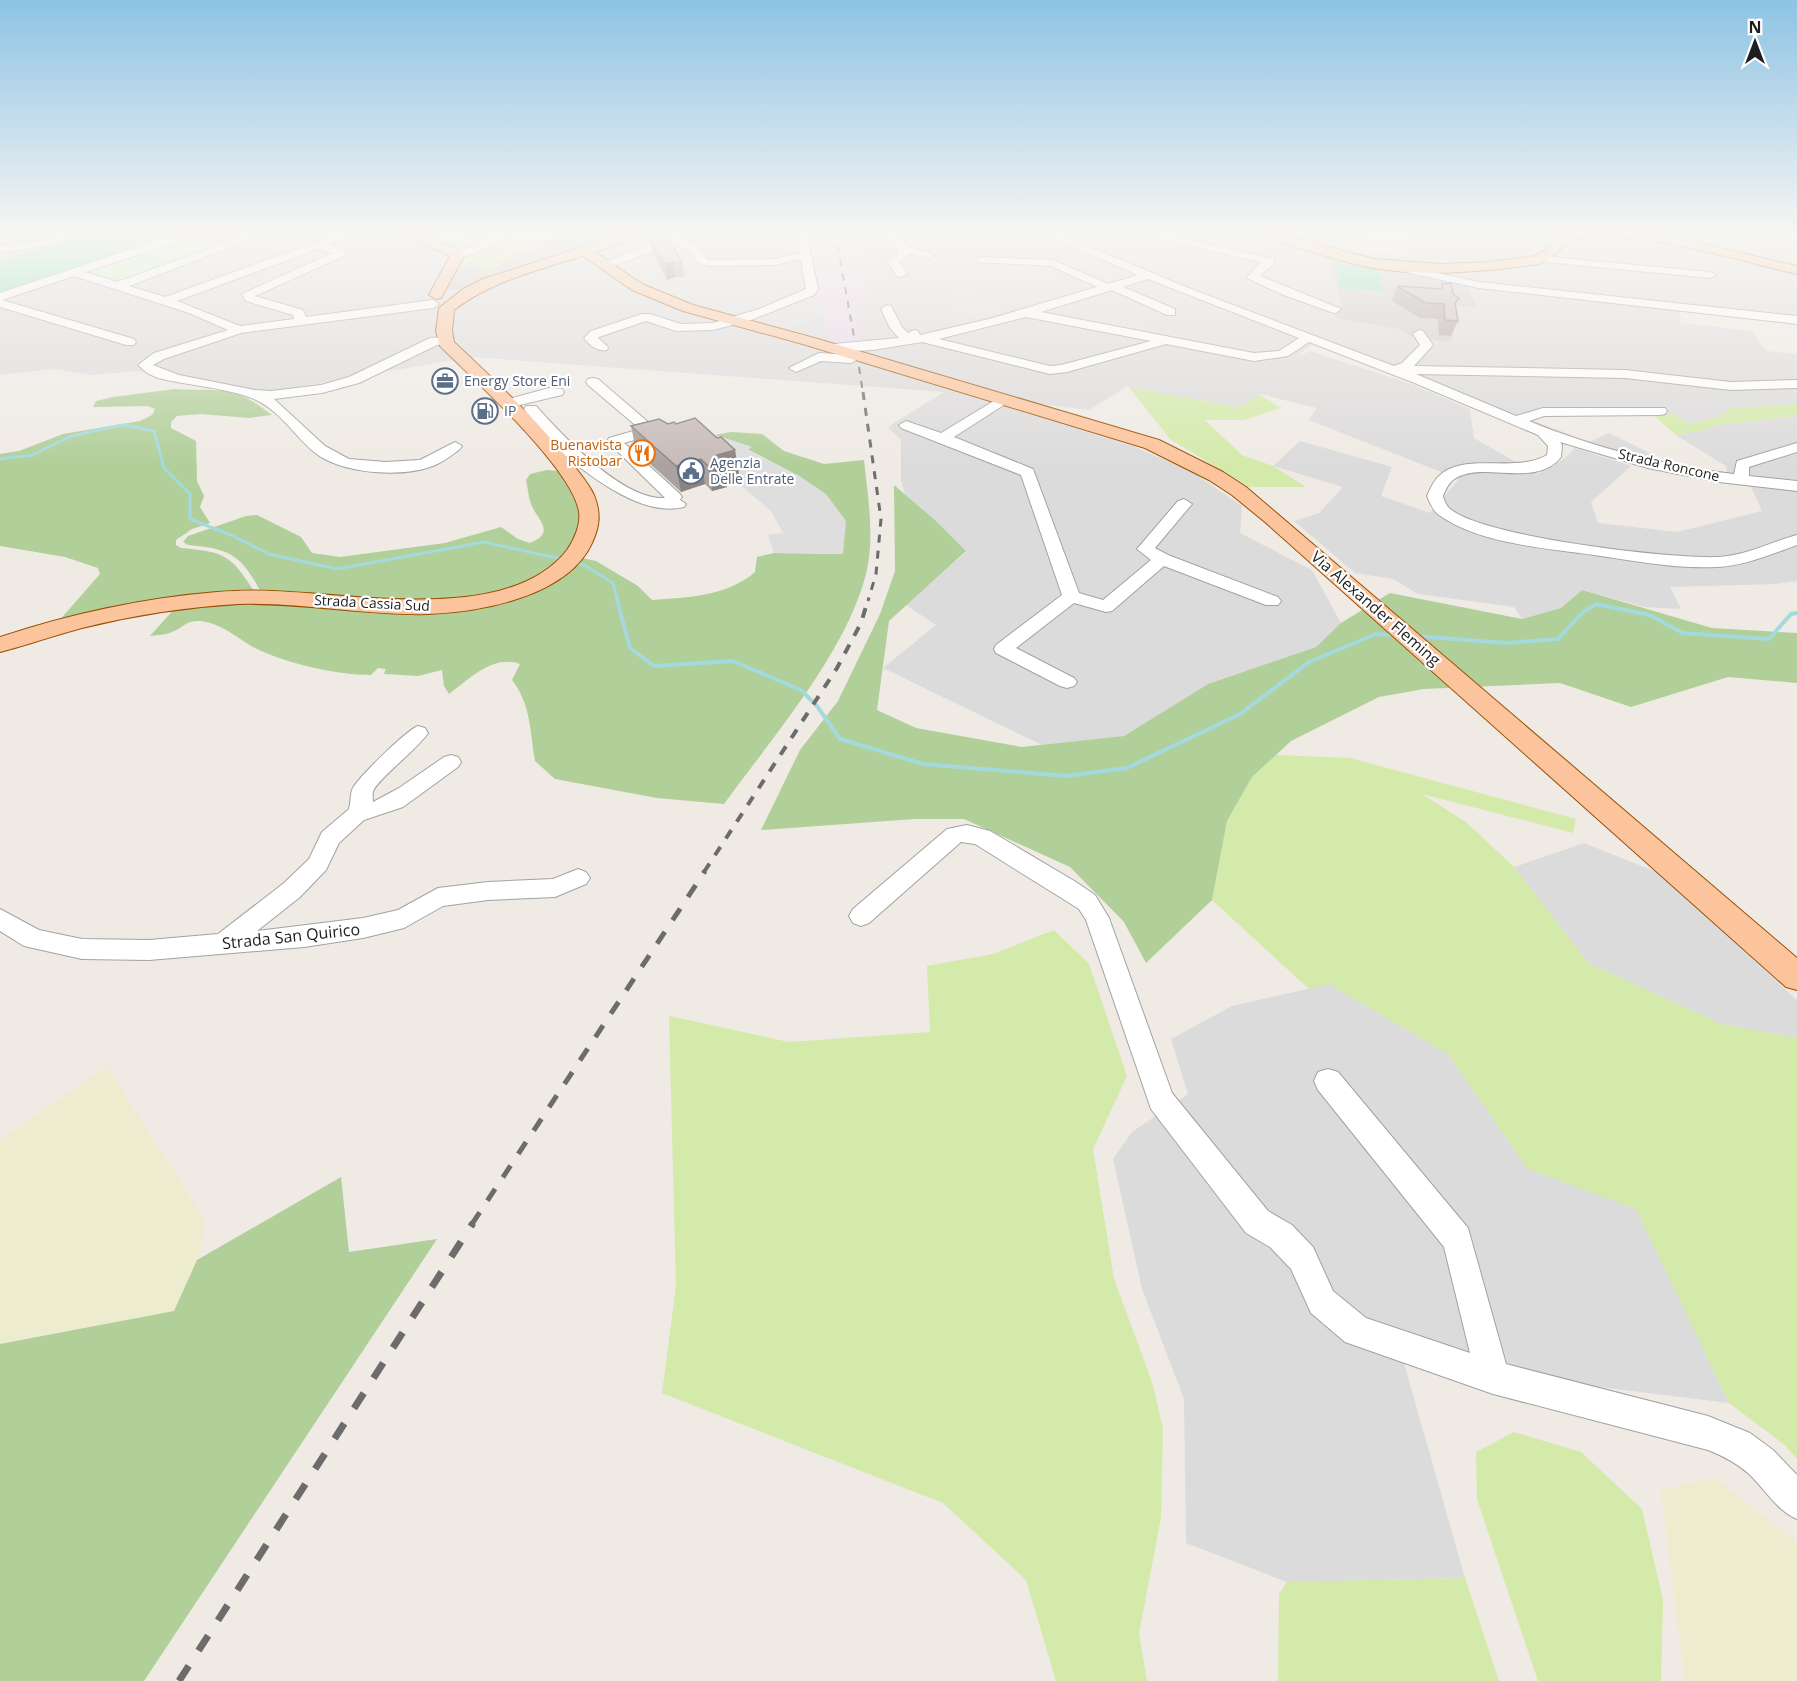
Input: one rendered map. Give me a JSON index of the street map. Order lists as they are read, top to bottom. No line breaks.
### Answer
{"streets":{"main road":["Strada Cassia Sud","Via Alexander Fleming"],"street":["Strada Roncone","Strada San Quirico"]},"places":{"office":["Energy Store Eni"],"fuel station":["IP"],"restaurant":["Buenavista Ristobar"],"public building":["Agenzia Delle Entrate"]},"north":"top"}
